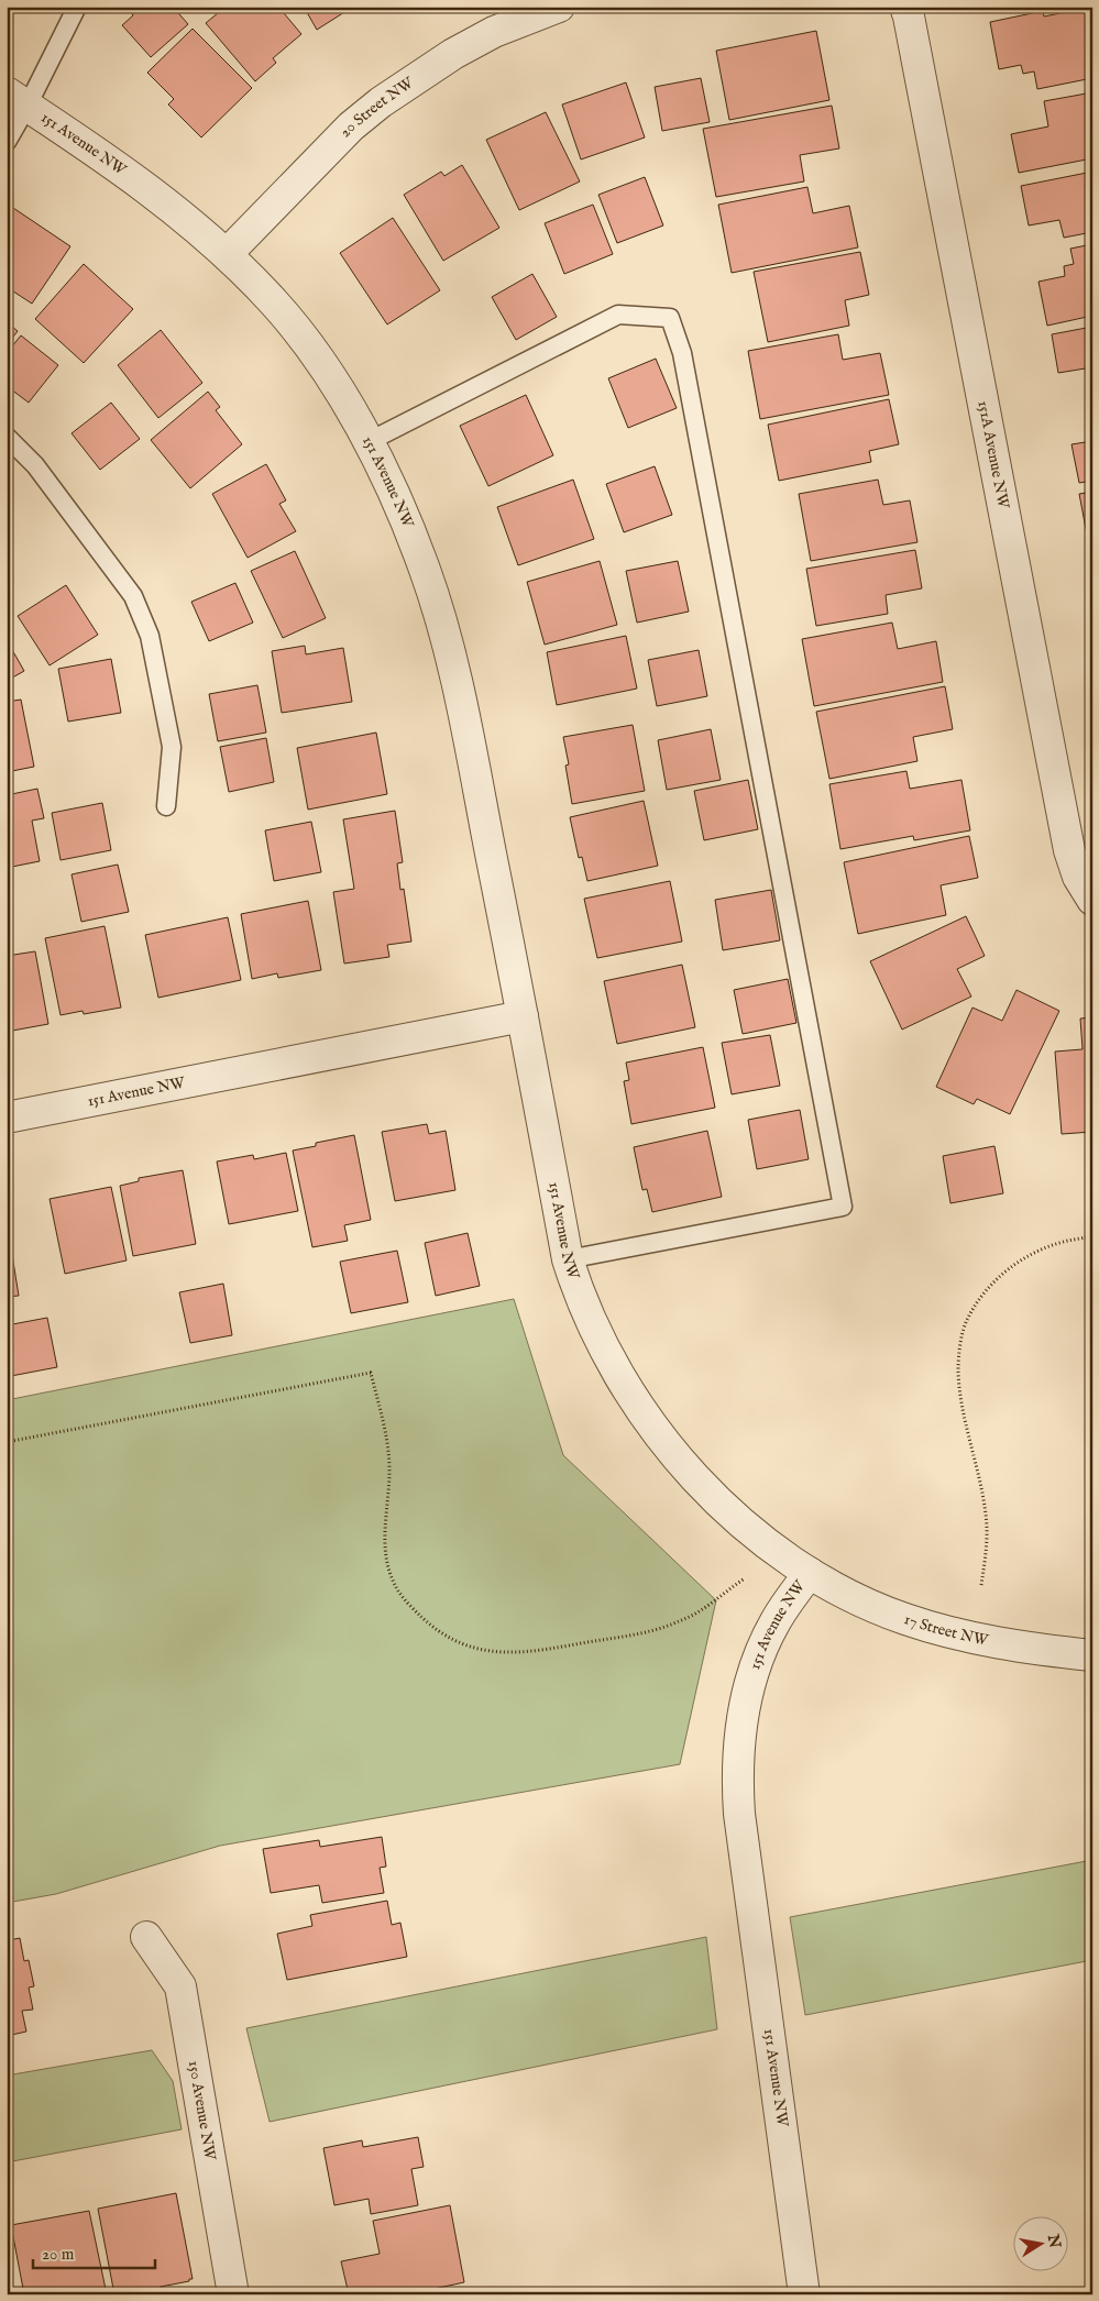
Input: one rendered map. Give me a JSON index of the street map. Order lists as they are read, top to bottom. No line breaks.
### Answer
{"streets":{"street":["20 Street NW","151 Avenue NW","151A Avenue NW","17 Street NW","150 Avenue NW"]},"crossings":[["20 Street NW","151 Avenue NW"],["151 Avenue NW","17 Street NW"]],"scale_bar":"20 m","north":"right"}
